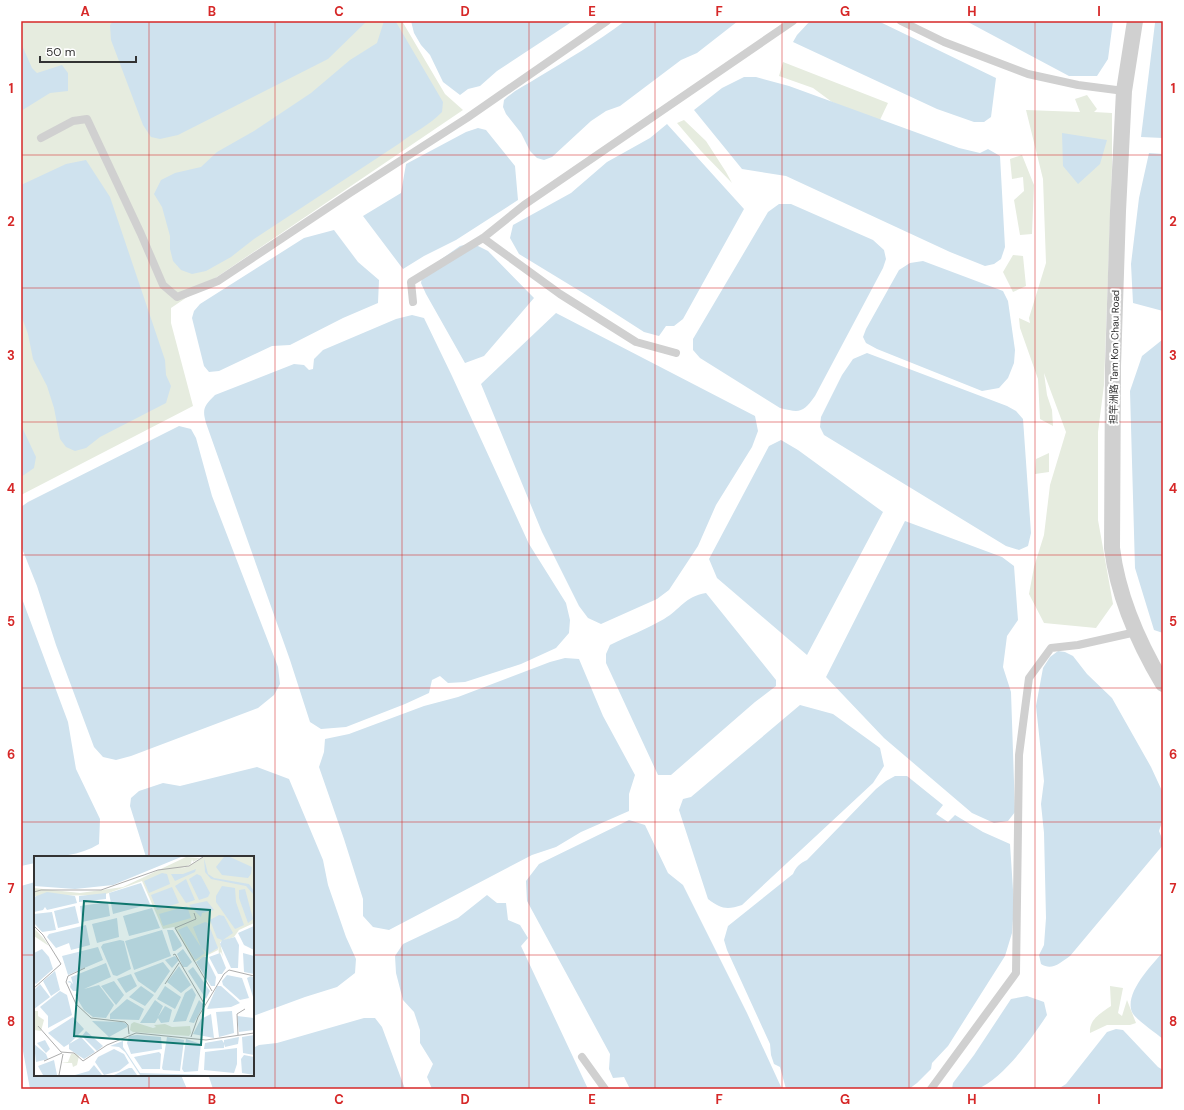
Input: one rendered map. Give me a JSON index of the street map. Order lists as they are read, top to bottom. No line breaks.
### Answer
{"streets":{"street":["担竿洲路 Tam Kon Chau Road"]},"scale_bar":"50 m","grid":{"columns":["A","B","C","D","E","F","G","H","I"],"rows":["1","2","3","4","5","6","7","8"]}}
